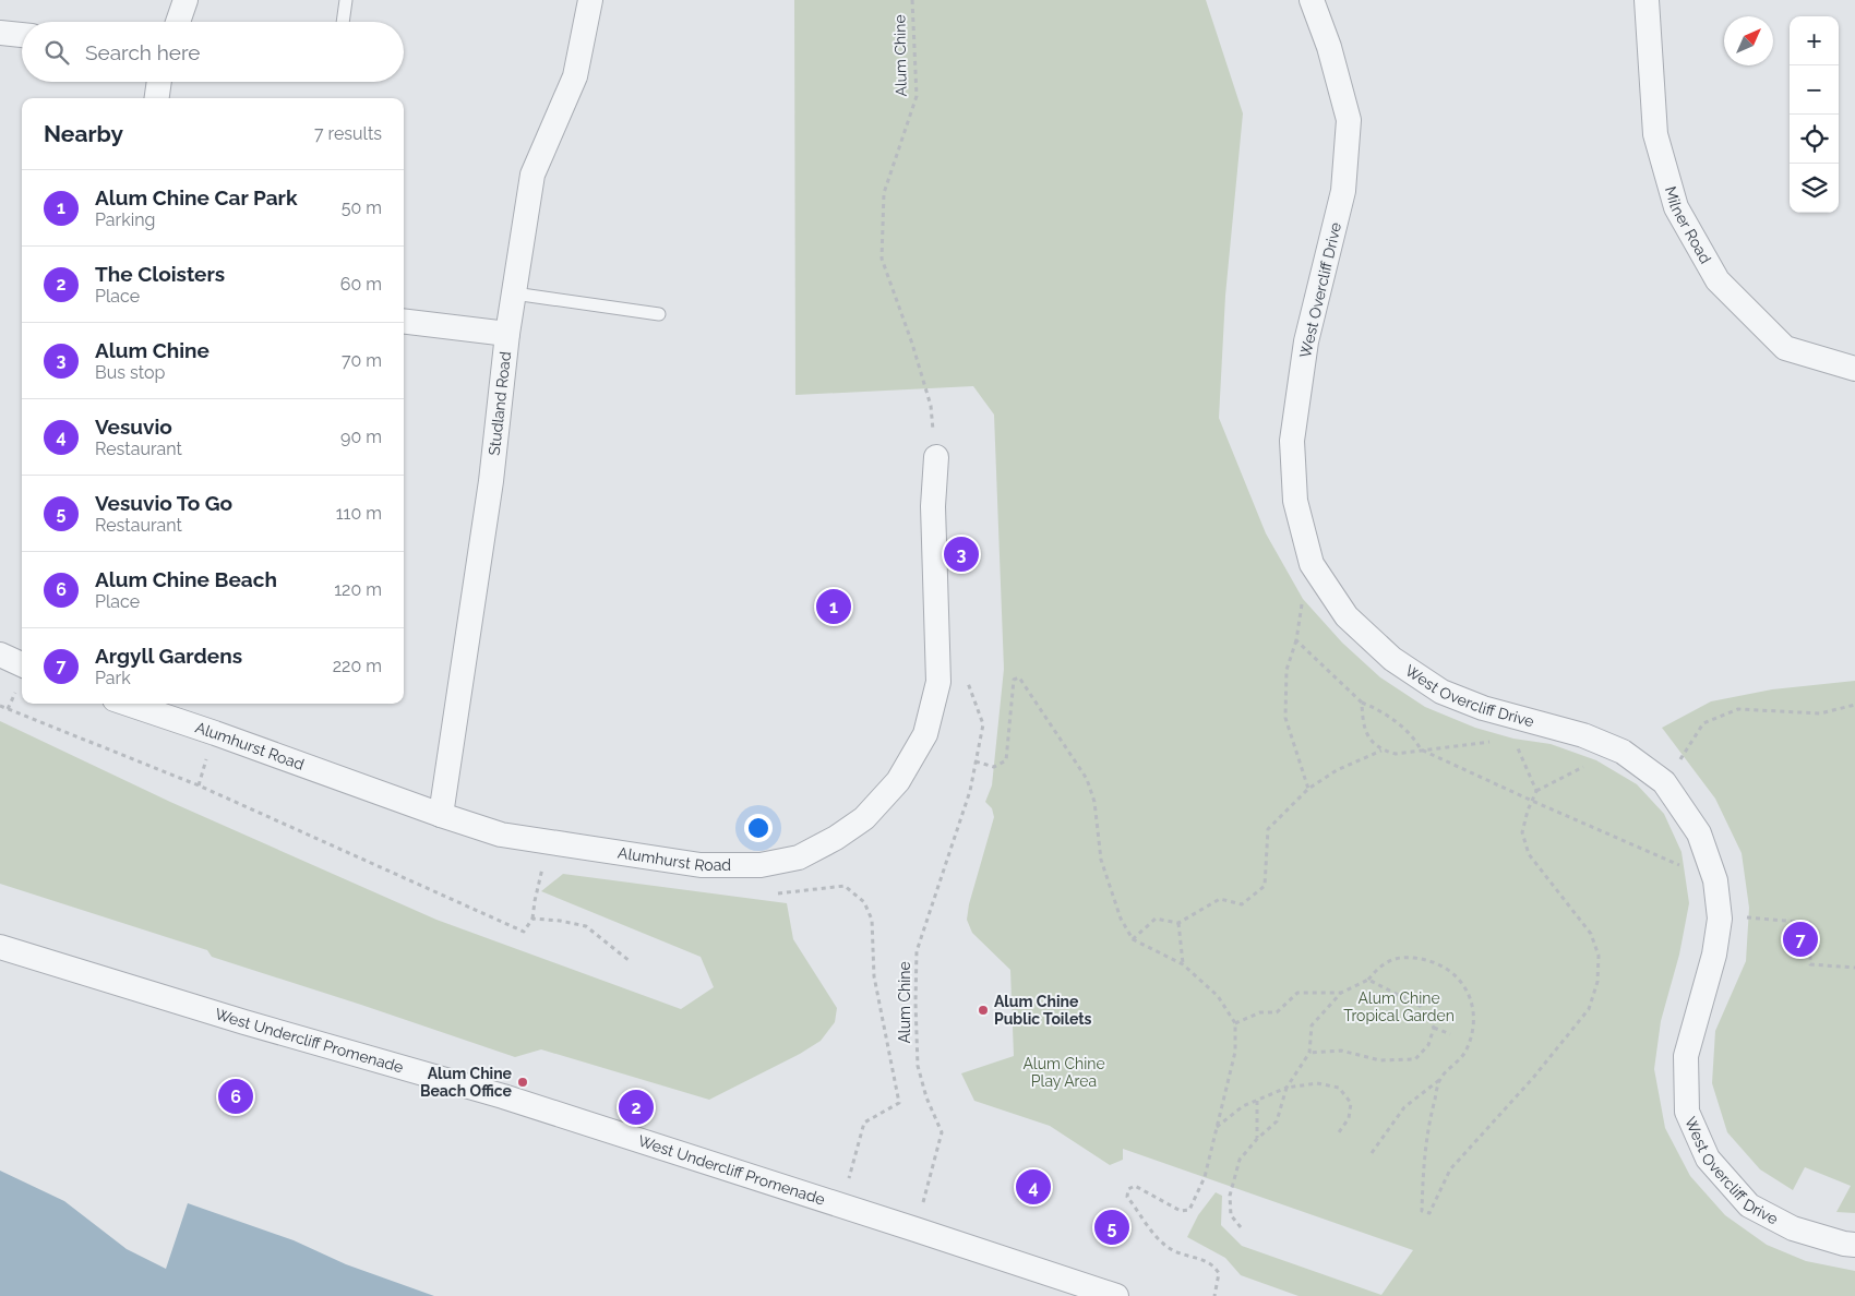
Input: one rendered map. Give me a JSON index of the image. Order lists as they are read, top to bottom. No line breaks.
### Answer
{"streets":{"street":["Milner Road","West Overcliff Drive","Studland Road","Alumhurst Road","West Undercliff Promenade"],"path":["Alum Chine"]},"crossings":[["Alum Chine","Alumhurst Road"],["Alum Chine","West Undercliff Promenade"],["Studland Road","Alumhurst Road"]],"parks":["Alum Chine Tropical Garden","Alum Chine Play Area"],"places":["Alum Chine Public Toilets","Alum Chine Beach Office"],"north":"top right","page":{"map_buttons":["+","−"],"search":"Search here","heading":["Nearby","7 results"],"list":[{"mark":"1","name":"Alum Chine Car Park","note":"Parking","value":"50 m"},{"mark":"2","name":"The Cloisters","note":"Place","value":"60 m"},{"mark":"3","name":"Alum Chine","note":"Bus stop","value":"70 m"},{"mark":"4","name":"Vesuvio","note":"Restaurant","value":"90 m"},{"mark":"5","name":"Vesuvio To Go","note":"Restaurant","value":"110 m"},{"mark":"6","name":"Alum Chine Beach","note":"Place","value":"120 m"},{"mark":"7","name":"Argyll Gardens","note":"Park","value":"220 m"}],"pins":["3","1","7","6","2","4","5"]}}
